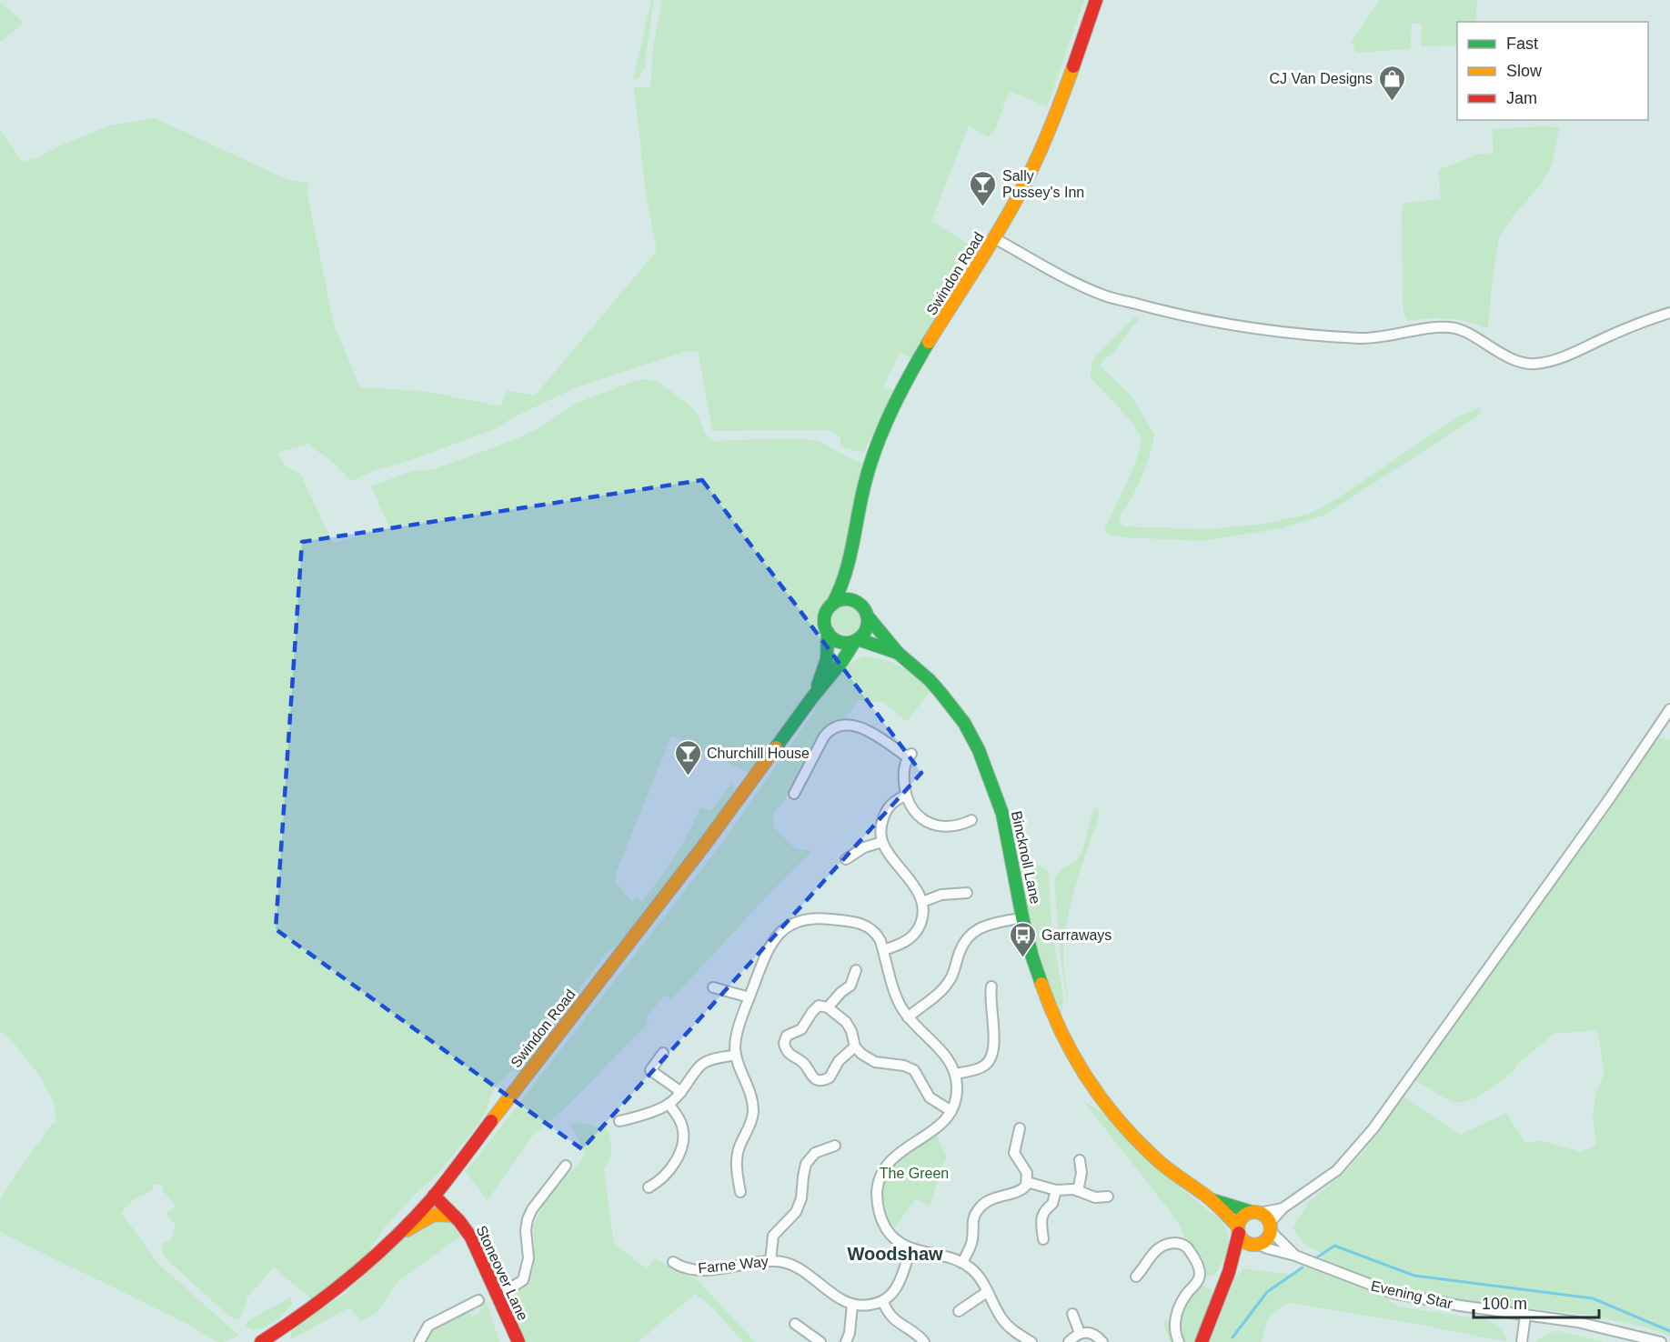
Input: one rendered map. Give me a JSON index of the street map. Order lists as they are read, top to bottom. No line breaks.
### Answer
{"streets":{"main road":["Swindon Road","Bincknoll Lane","Stoneover Lane"],"street":["Farne Way","Evening Star"]},"crossings":[["Swindon Road","Bincknoll Lane"],["Swindon Road","Stoneover Lane"],["Bincknoll Lane","Evening Star"]],"districts":["Woodshaw"],"parks":["The Green"],"places":{"shop":["CJ Van Designs"],"bar":["Sally Pussey's Inn","Churchill House"],"bus stop":["Garraways"]},"legend":["Fast","Slow","Jam"],"scale_bar":"100 m"}
